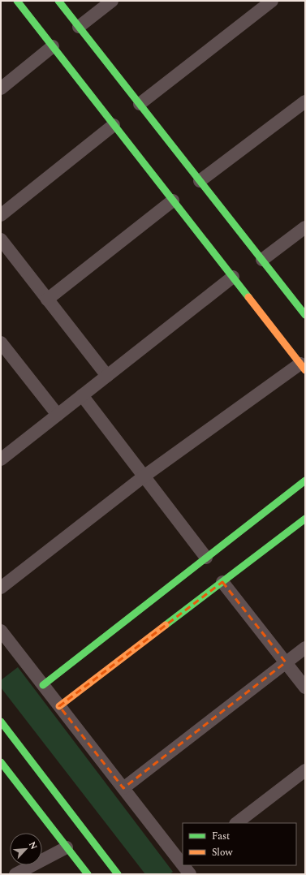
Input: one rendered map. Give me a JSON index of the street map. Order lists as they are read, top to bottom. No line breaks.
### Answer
{"legend":["Fast","Slow"],"north":"top right"}
